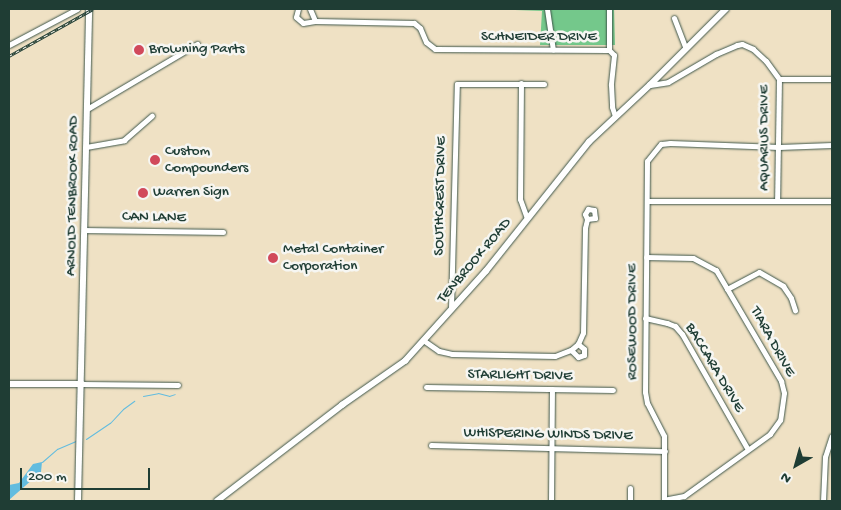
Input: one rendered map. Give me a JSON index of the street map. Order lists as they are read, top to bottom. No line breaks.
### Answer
{"streets":{"street":["SCHNEIDER DRIVE","AQUARIUS DRIVE","ARNOLD TENBROOK ROAD","SOUTHCREST DRIVE","CAN LANE","TENBROOK ROAD","ROSEWOOD DRIVE","TIARA DRIVE","BACCARA DRIVE","STARLIGHT DRIVE","WHISPERING WINDS DRIVE"]},"crossings":[["SCHNEIDER DRIVE","TENBROOK ROAD"],["AQUARIUS DRIVE","TENBROOK ROAD"],["AQUARIUS DRIVE","ROSEWOOD DRIVE"],["ARNOLD TENBROOK ROAD","CAN LANE"],["SOUTHCREST DRIVE","TENBROOK ROAD"],["ROSEWOOD DRIVE","TIARA DRIVE"],["ROSEWOOD DRIVE","BACCARA DRIVE"],["ROSEWOOD DRIVE","WHISPERING WINDS DRIVE"],["TIARA DRIVE","BACCARA DRIVE"]],"places":["Browning Parts","Custom Compounders","Warren Sign","Metal Container Corporation"],"scale_bar":"200 m","north":"bottom left"}
